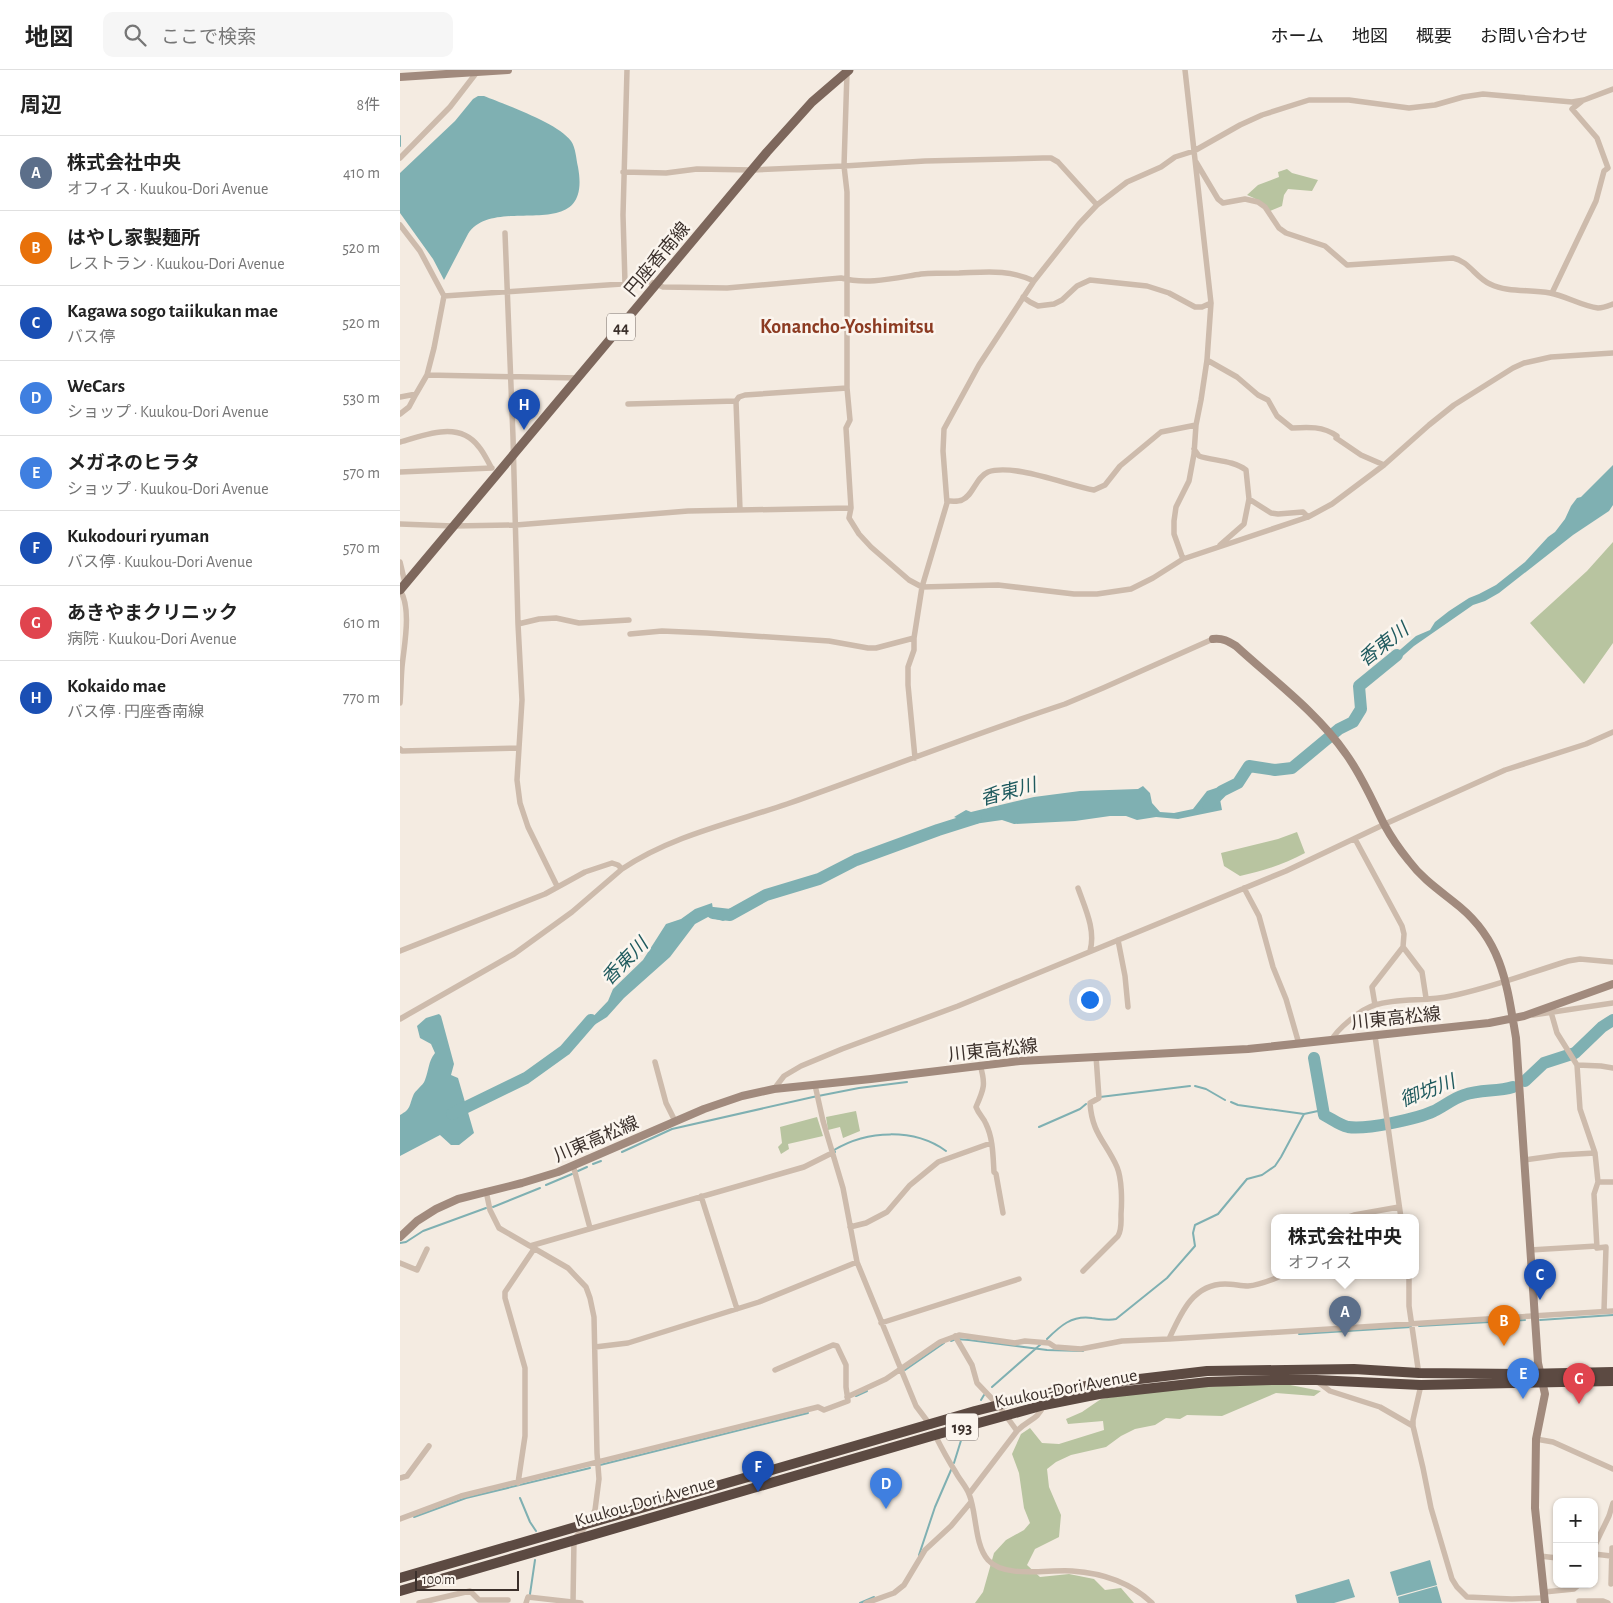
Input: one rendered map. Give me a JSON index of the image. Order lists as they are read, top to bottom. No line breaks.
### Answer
{"streets":{"highway":["Kuukou-Dori Avenue","193"],"main road":["円座香南線","44","川東高松線"]},"districts":["Konancho-Yoshimitsu"],"water":["香東川","御坊川"],"scale_bar":"100 m","page":{"header":"地図","search":"ここで検索","nav":["ホーム","地図","概要","お問い合わせ"],"heading":["周辺","8件"],"list":[{"mark":"A","name":"株式会社中央","note":"オフィス · Kuukou-Dori Avenue","value":"410 m"},{"mark":"B","name":"はやし家製麺所","note":"レストラン · Kuukou-Dori Avenue","value":"520 m"},{"mark":"C","name":"Kagawa sogo taiikukan mae","note":"バス停","value":"520 m"},{"mark":"D","name":"WeCars","note":"ショップ · Kuukou-Dori Avenue","value":"530 m"},{"mark":"E","name":"メガネのヒラタ","note":"ショップ · Kuukou-Dori Avenue","value":"570 m"},{"mark":"F","name":"Kukodouri ryuman","note":"バス停 · Kuukou-Dori Avenue","value":"570 m"},{"mark":"G","name":"あきやまクリニック","note":"病院 · Kuukou-Dori Avenue","value":"610 m"},{"mark":"H","name":"Kokaido mae","note":"バス停 · 円座香南線","value":"770 m"}],"pins":["H","C","A","B","E","G","F","D"],"popup":["株式会社中央","オフィス"],"map_buttons":["+","−"],"scale":"100 m"}}
